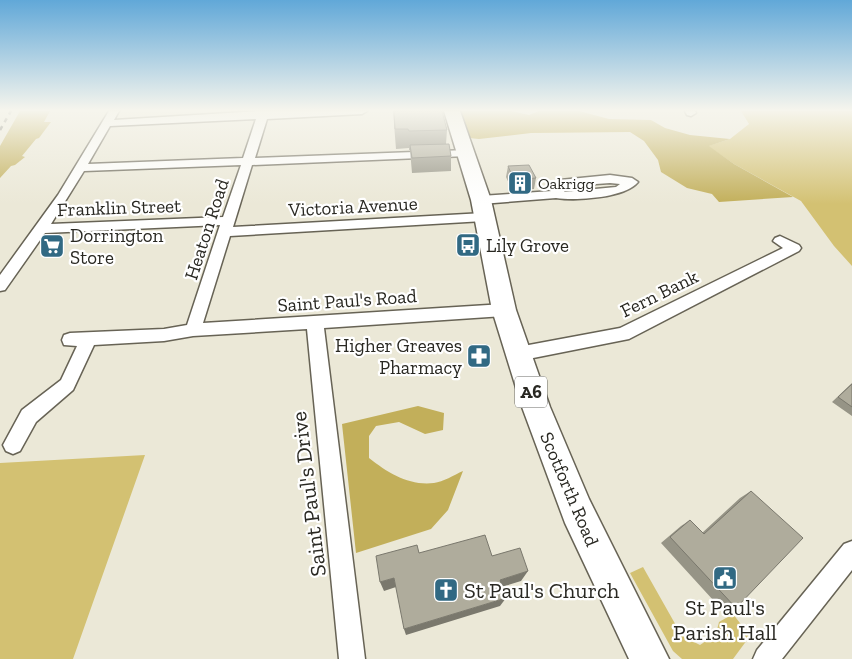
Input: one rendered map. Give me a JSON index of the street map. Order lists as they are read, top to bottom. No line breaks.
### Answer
{"streets":{"main road":["A6","Scotforth Road"],"street":["Victoria Avenue","Franklin Street","Heaton Road","Fern Bank","Saint Paul's Road","Saint Paul's Drive"]},"crossings":[["Victoria Avenue","Franklin Street"],["Victoria Avenue","Heaton Road"],["Victoria Avenue","Scotforth Road"],["Franklin Street","Heaton Road"],["Heaton Road","Saint Paul's Road"],["Fern Bank","Scotforth Road"],["Saint Paul's Road","Scotforth Road"],["Saint Paul's Road","Saint Paul's Drive"]],"places":{"building":["Oakrigg"],"bus stop":["Lily Grove"],"supermarket":["Dorrington Store"],"pharmacy":["Higher Greaves Pharmacy"],"public building":["St Paul's Parish Hall"],"church":["St Paul's Church"]}}
